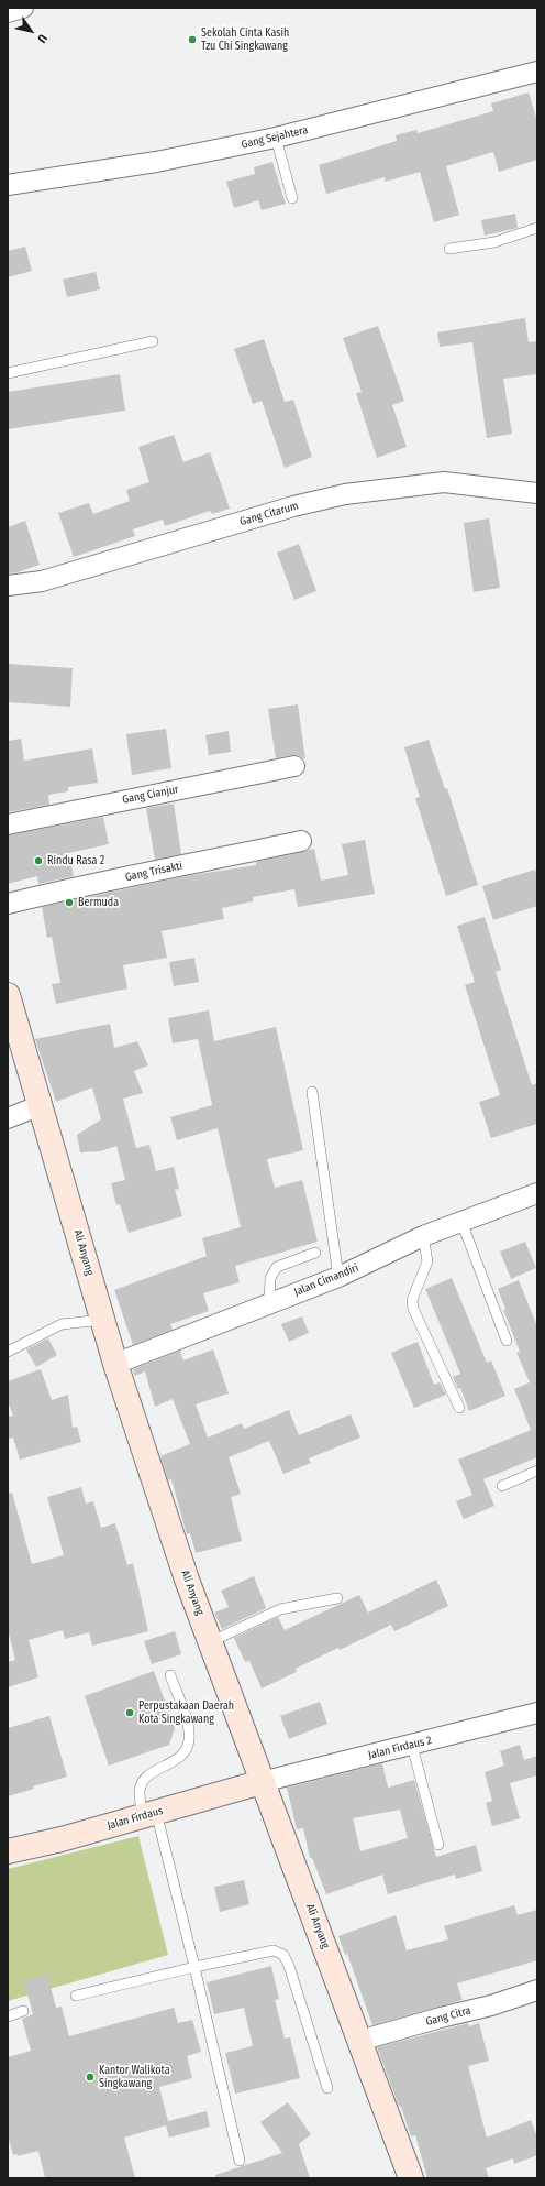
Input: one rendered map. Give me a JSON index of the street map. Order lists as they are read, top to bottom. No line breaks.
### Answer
{"streets":{"street":["Gang Sejahtera","Gang Citarum","Gang Cianjur","Gang Trisakti","Ali Anyang","Jalan Cimandiri","Jalan Firdaus 2","Jalan Firdaus","Gang Citra"]},"crossings":[["Ali Anyang","Jalan Cimandiri"],["Ali Anyang","Jalan Firdaus 2"],["Ali Anyang","Jalan Firdaus"],["Ali Anyang","Gang Citra"],["Jalan Firdaus 2","Jalan Firdaus"]],"places":["Sekolah Cinta Kasih Tzu Chi Singkawang","Rindu Rasa 2","Bermuda","Perpustakaan Daerah Kota Singkawang","Kantor Walikota Singkawang"],"north":"bottom right"}
